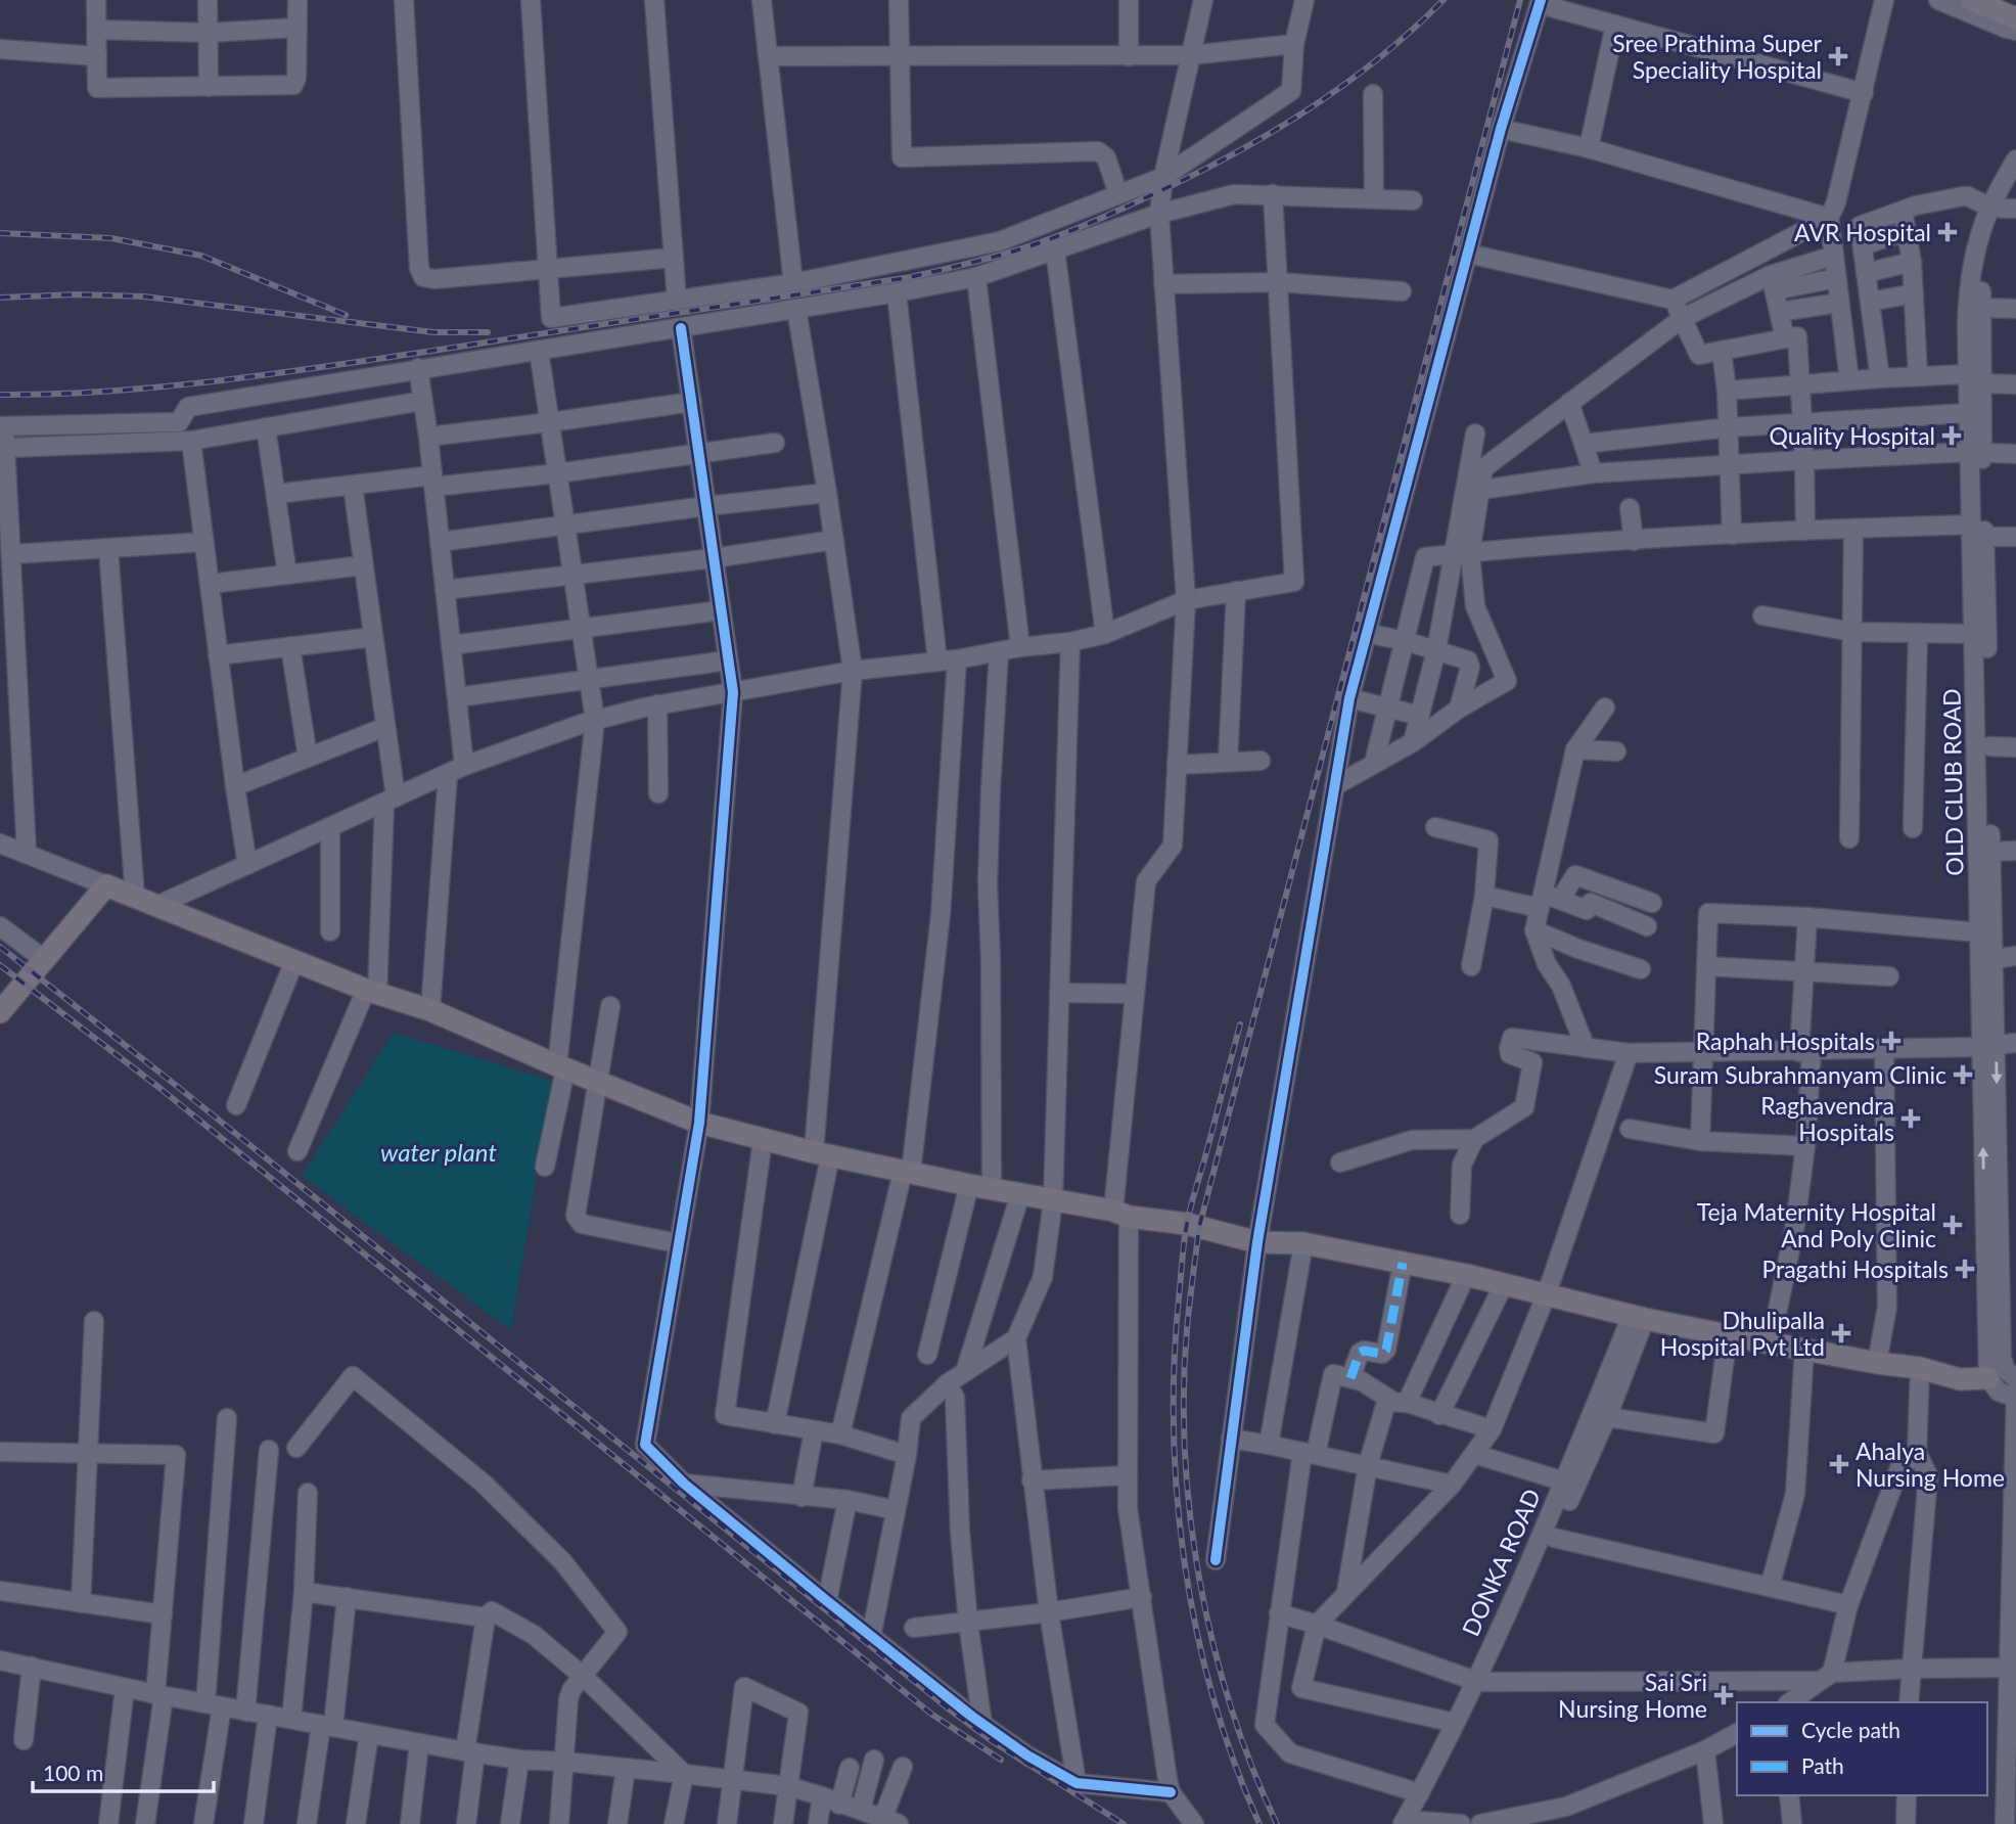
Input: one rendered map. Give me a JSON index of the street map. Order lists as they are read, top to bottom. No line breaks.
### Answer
{"streets":{"street":["OLD CLUB ROAD","DONKA ROAD"]},"water":["water plant"],"places":{"health":["Sree Prathima Super Speciality Hospital","AVR Hospital","Quality Hospital","Raphah Hospitals","Suram Subrahmanyam Clinic","Raghavendra Hospitals","Teja Maternity Hospital And Poly Clinic","Pragathi Hospitals","Dhulipalla Hospital Pvt Ltd","Ahalya Nursing Home","Sai Sri Nursing Home"]},"legend":["Cycle path","Path"],"scale_bar":"100 m"}
